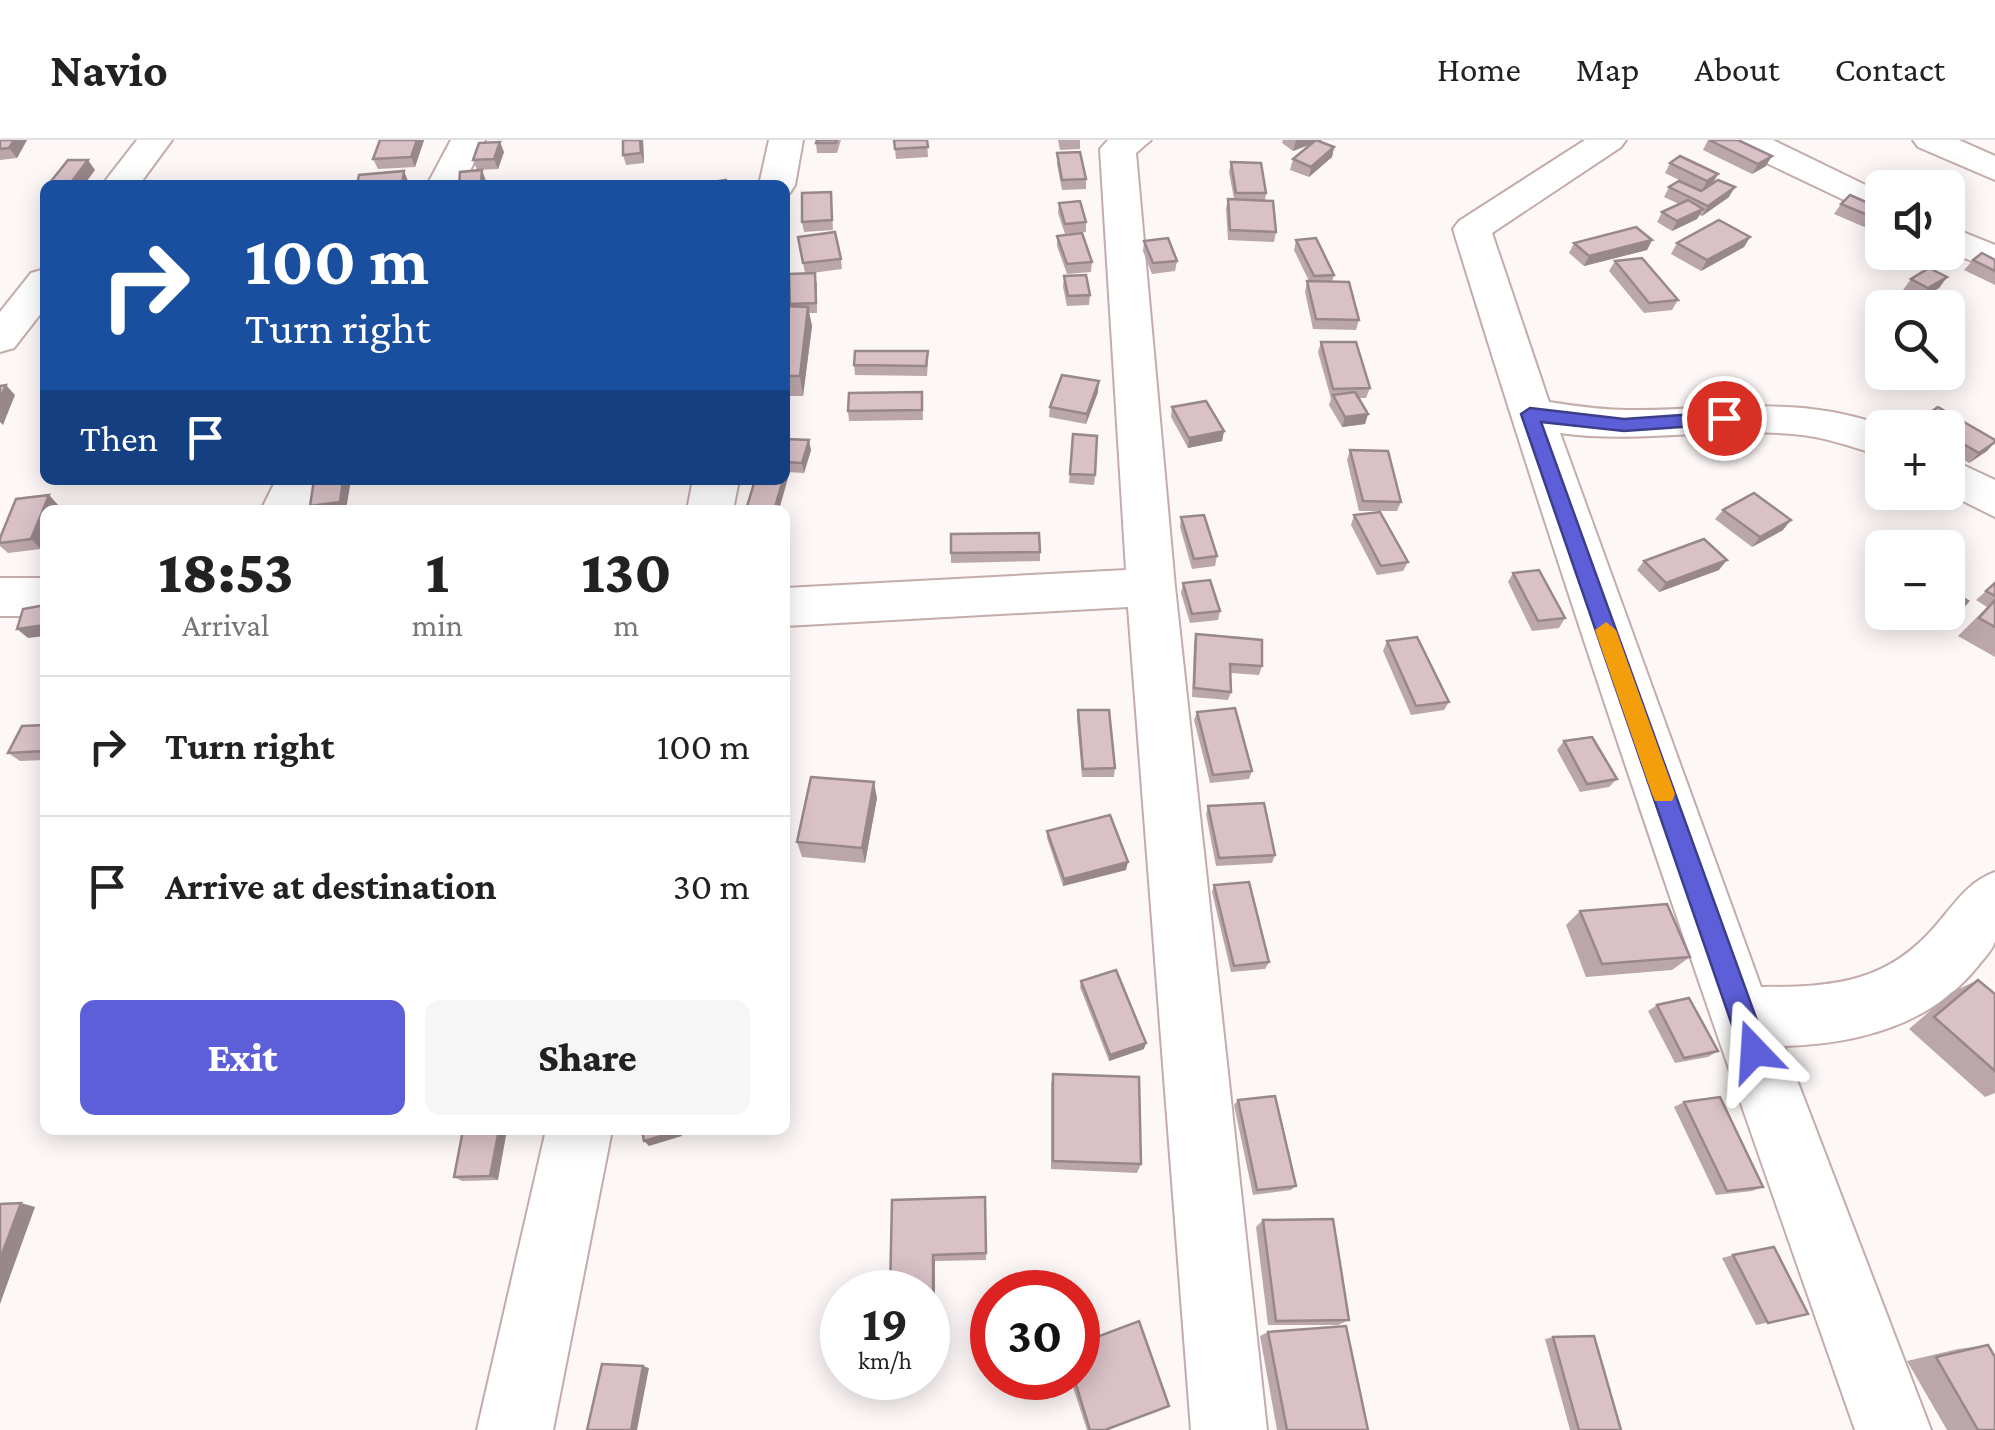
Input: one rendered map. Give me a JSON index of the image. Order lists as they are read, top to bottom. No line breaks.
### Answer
{"page":{"header":"Navio","nav":["Home","Map","About","Contact"],"map_buttons":["+","−"],"turn":["100 m","Turn right"],"then":"Then","eta":["18:53","Arrival","1","min","130","m"],"list":[{"name":"Turn right","value":"100 m"},{"name":"Arrive at destination","value":"30 m"}],"buttons":["Exit","Share"],"speed":"19 km/h","limit":"30"}}
